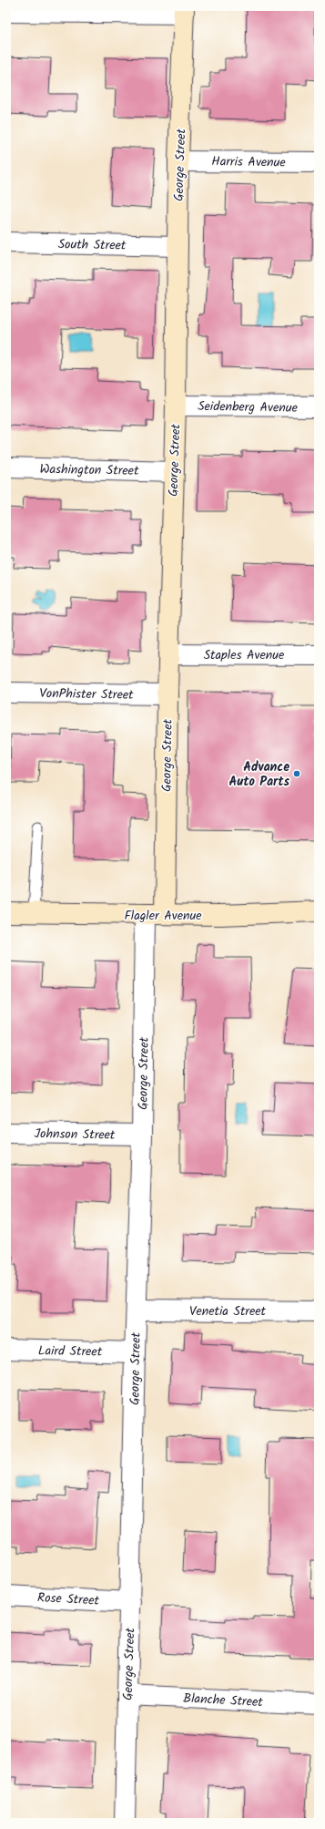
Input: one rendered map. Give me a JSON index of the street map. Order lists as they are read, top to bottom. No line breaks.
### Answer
{"streets":{"street":["Harris Avenue","George Street","South Street","Seidenberg Avenue","Washington Street","Staples Avenue","VonPhister Street","Flagler Avenue","Johnson Street","Venetia Street","Laird Street","Rose Street","Blanche Street"]},"crossings":[["Harris Avenue","George Street"],["George Street","South Street"],["George Street","Seidenberg Avenue"],["George Street","Washington Street"],["George Street","Staples Avenue"],["George Street","VonPhister Street"],["George Street","Flagler Avenue"],["George Street","Johnson Street"],["George Street","Venetia Street"],["George Street","Laird Street"],["George Street","Rose Street"],["George Street","Blanche Street"]],"places":["Advance Auto Parts"]}
